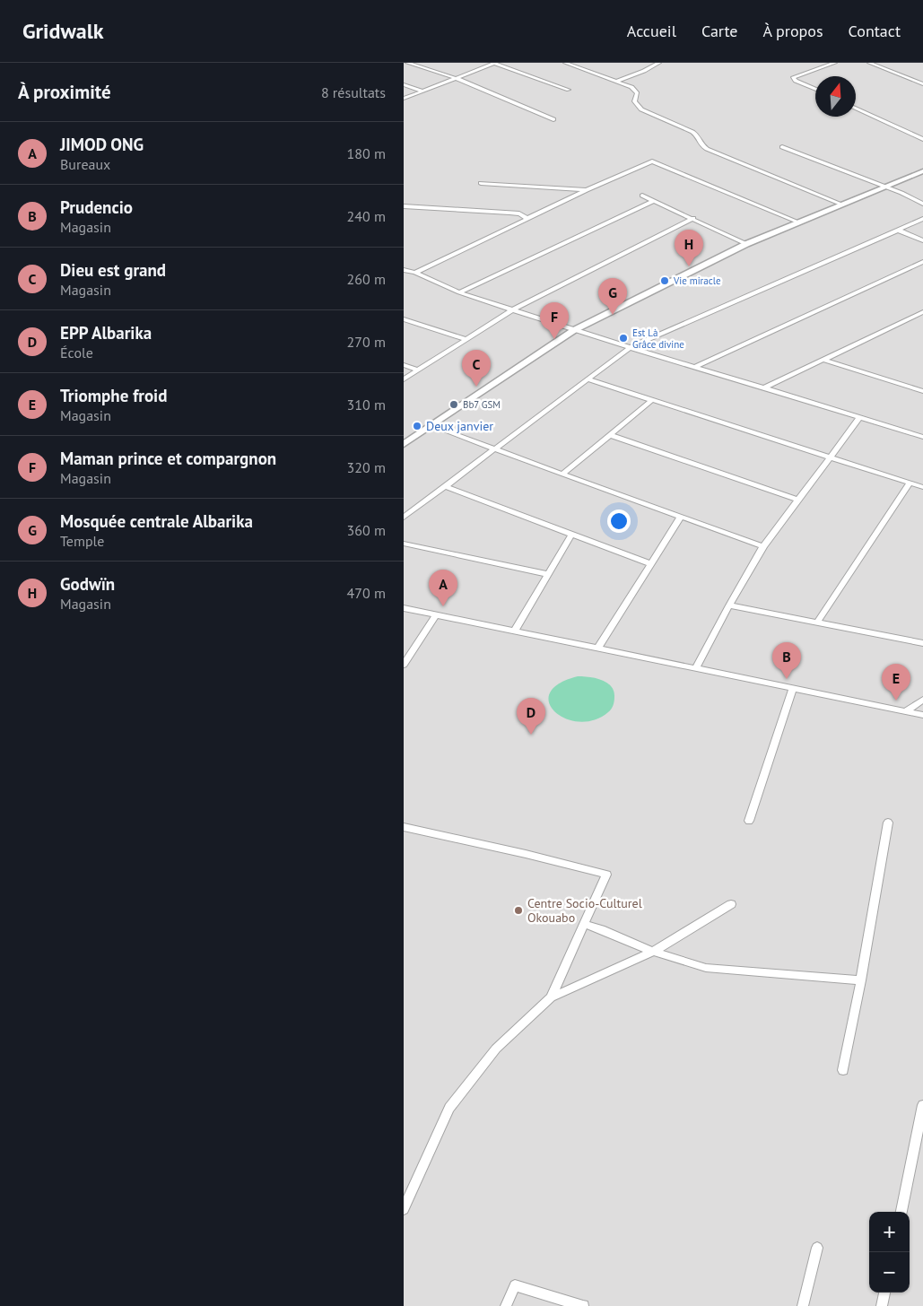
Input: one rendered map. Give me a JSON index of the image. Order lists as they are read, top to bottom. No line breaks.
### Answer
{"places":["Vie miracle","Est Là Grâce divine","Bb7 GSM","Deux janvier","Centre Socio-Culturel Okouabo"],"north":"top","page":{"header":"Gridwalk","nav":["Accueil","Carte","À propos","Contact"],"heading":["À proximité","8 résultats"],"list":[{"mark":"A","name":"JIMOD ONG","note":"Bureaux","value":"180 m"},{"mark":"B","name":"Prudencio","note":"Magasin","value":"240 m"},{"mark":"C","name":"Dieu est grand","note":"Magasin","value":"260 m"},{"mark":"D","name":"EPP Albarika","note":"École","value":"270 m"},{"mark":"E","name":"Triomphe froid","note":"Magasin","value":"310 m"},{"mark":"F","name":"Maman prince et compargnon","note":"Magasin","value":"320 m"},{"mark":"G","name":"Mosquée centrale Albarika","note":"Temple","value":"360 m"},{"mark":"H","name":"Godwïn","note":"Magasin","value":"470 m"}],"pins":["H","G","F","C","A","B","E","D"],"map_buttons":["+","−"]}}
